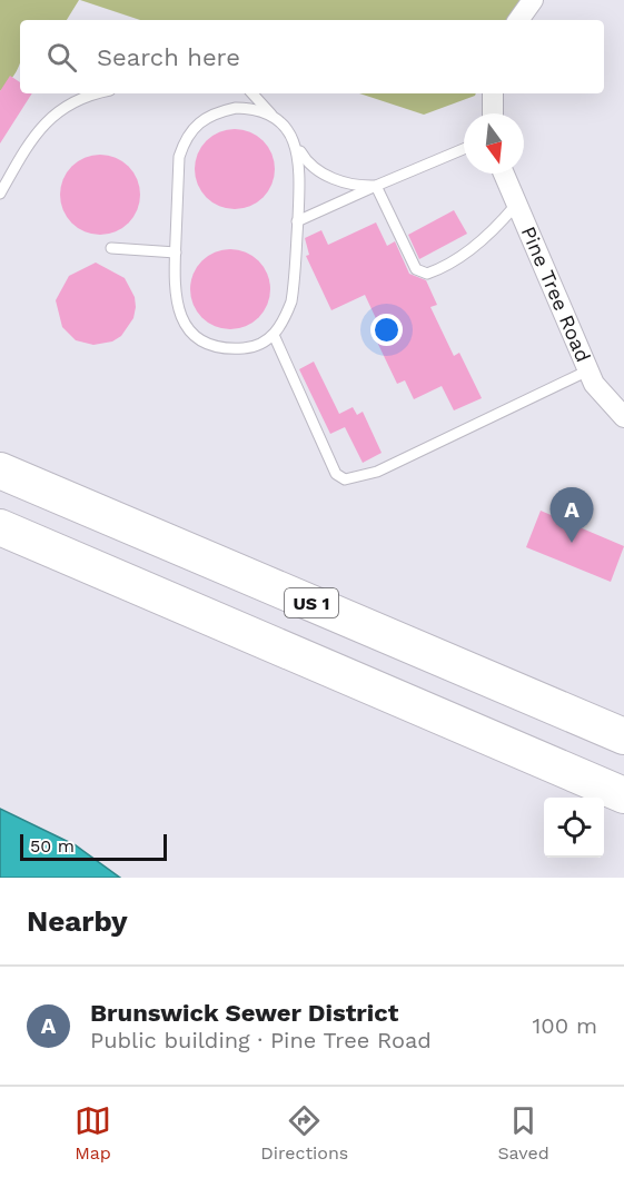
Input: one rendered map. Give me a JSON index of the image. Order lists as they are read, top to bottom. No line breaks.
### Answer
{"streets":{"highway":["US 1"],"street":["Pine Tree Road"]},"scale_bar":"50 m","north":"bottom","page":{"search":"Search here","pins":"A","scale":"50 m","heading":"Nearby","list":[{"mark":"A","name":"Brunswick Sewer District","note":"Public building · Pine Tree Road","value":"100 m"}],"nav":["Map","Directions","Saved"]}}
